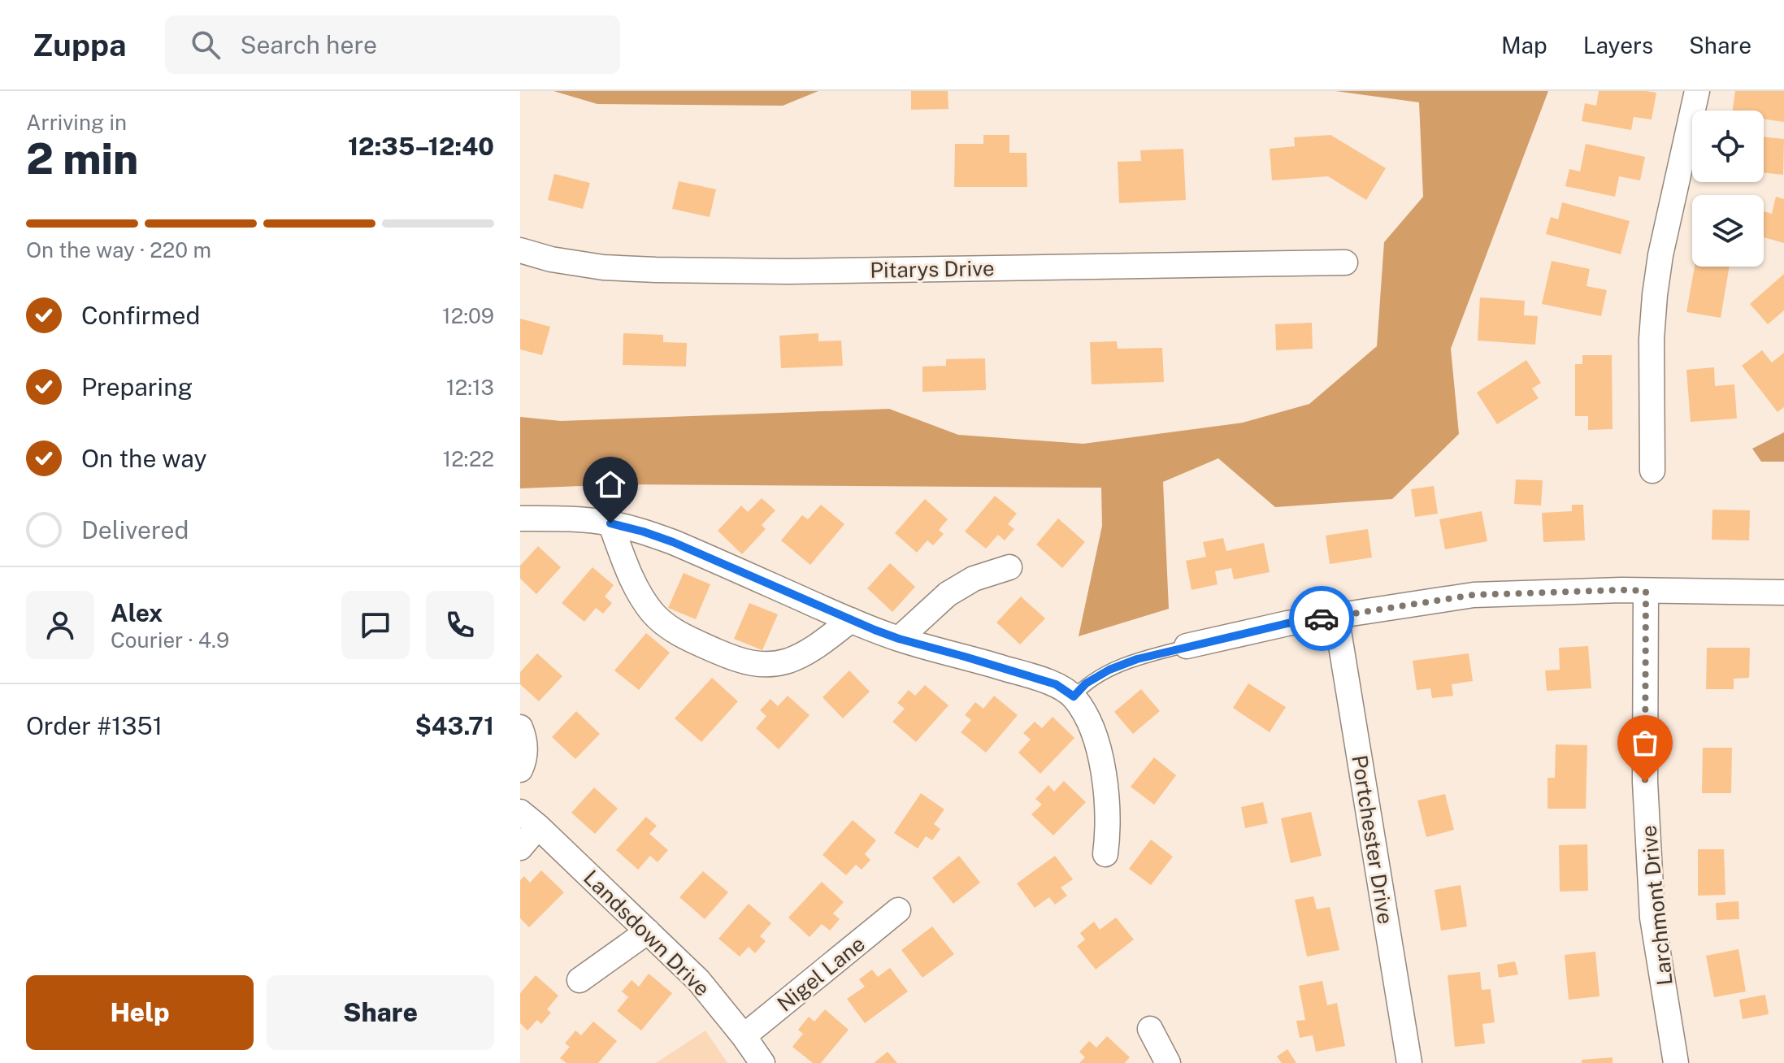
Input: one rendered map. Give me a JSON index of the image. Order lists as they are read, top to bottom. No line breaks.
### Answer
{"streets":{"street":["Pitarys Drive","Portchester Drive","Larchmont Drive","Landsdown Drive","Nigel Lane"]},"crossings":[["Landsdown Drive","Nigel Lane"]],"page":{"header":"Zuppa","search":"Search here","nav":["Map","Layers","Share"],"heading":["2 min","Arriving in","12:35–12:40"],"panel":["Alex","Courier · 4.9","Order #1351","$43.71"],"bar":"On the way · 220 m","list":[["Confirmed","12:09"],["Preparing","12:13"],["On the way","12:22"],"Delivered"],"buttons":["Help","Share"]}}
